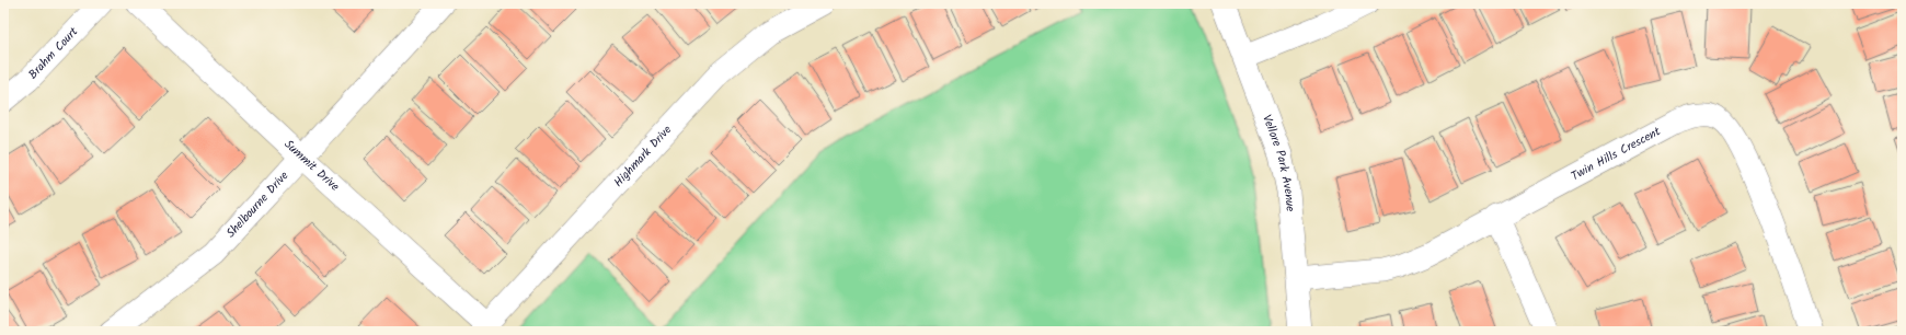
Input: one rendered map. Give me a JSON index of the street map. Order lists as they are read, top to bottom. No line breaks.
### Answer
{"streets":{"street":["Brahm Court","Twin Hills Crescent","Highmark Drive","Vellore Park Avenue","Summit Drive","Shelbourne Drive"]},"crossings":[["Twin Hills Crescent","Vellore Park Avenue"],["Highmark Drive","Summit Drive"],["Summit Drive","Shelbourne Drive"]]}
